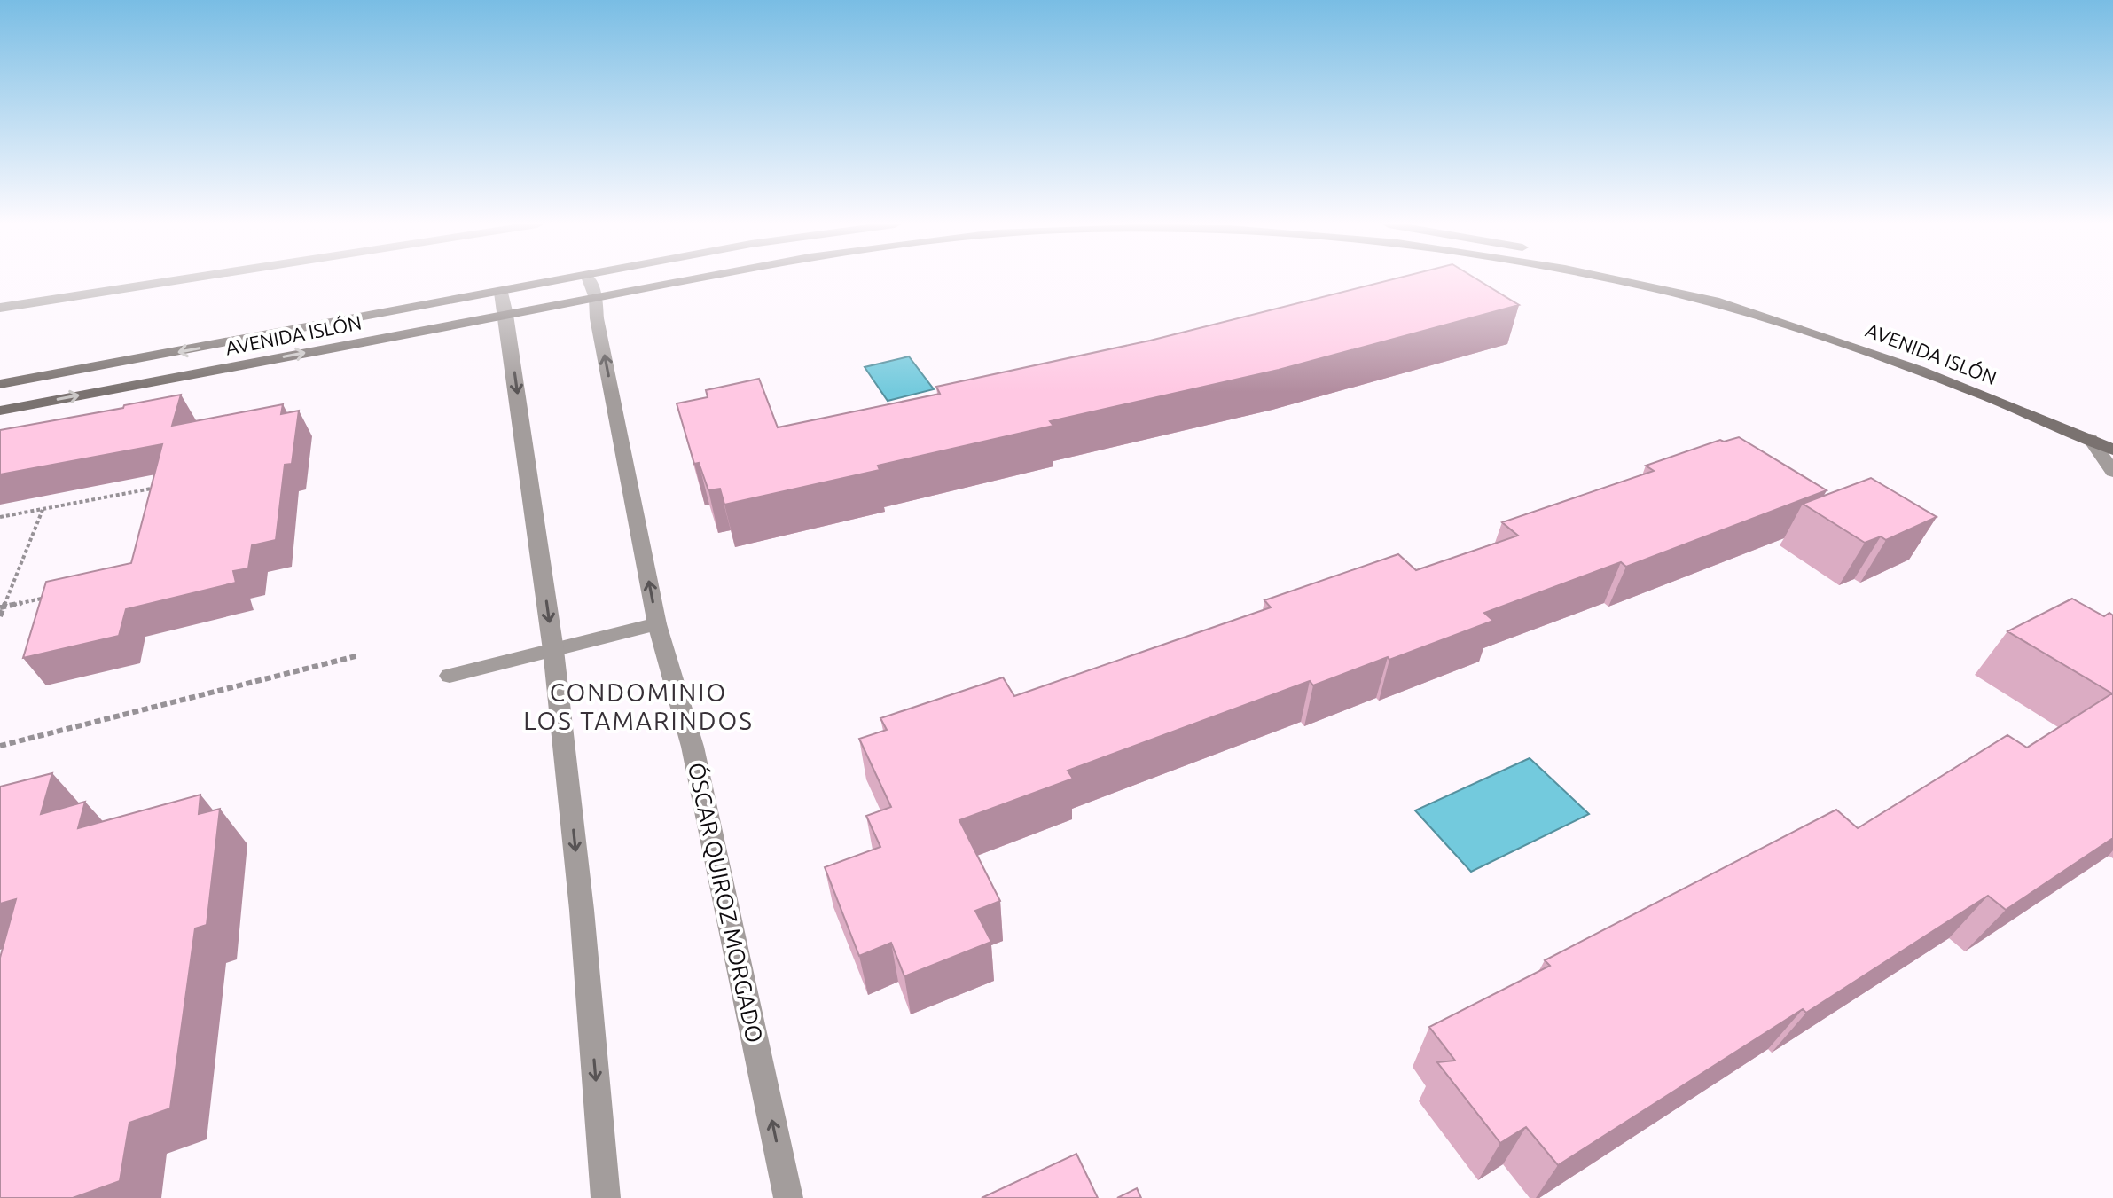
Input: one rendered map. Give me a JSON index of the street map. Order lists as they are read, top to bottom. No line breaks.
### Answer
{"streets":{"main road":["AVENIDA ISLÓN"],"street":["ÓSCAR QUIROZ MORGADO"]},"crossings":[["AVENIDA ISLÓN","ÓSCAR QUIROZ MORGADO"]],"districts":["CONDOMINIO LOS TAMARINDOS"]}
